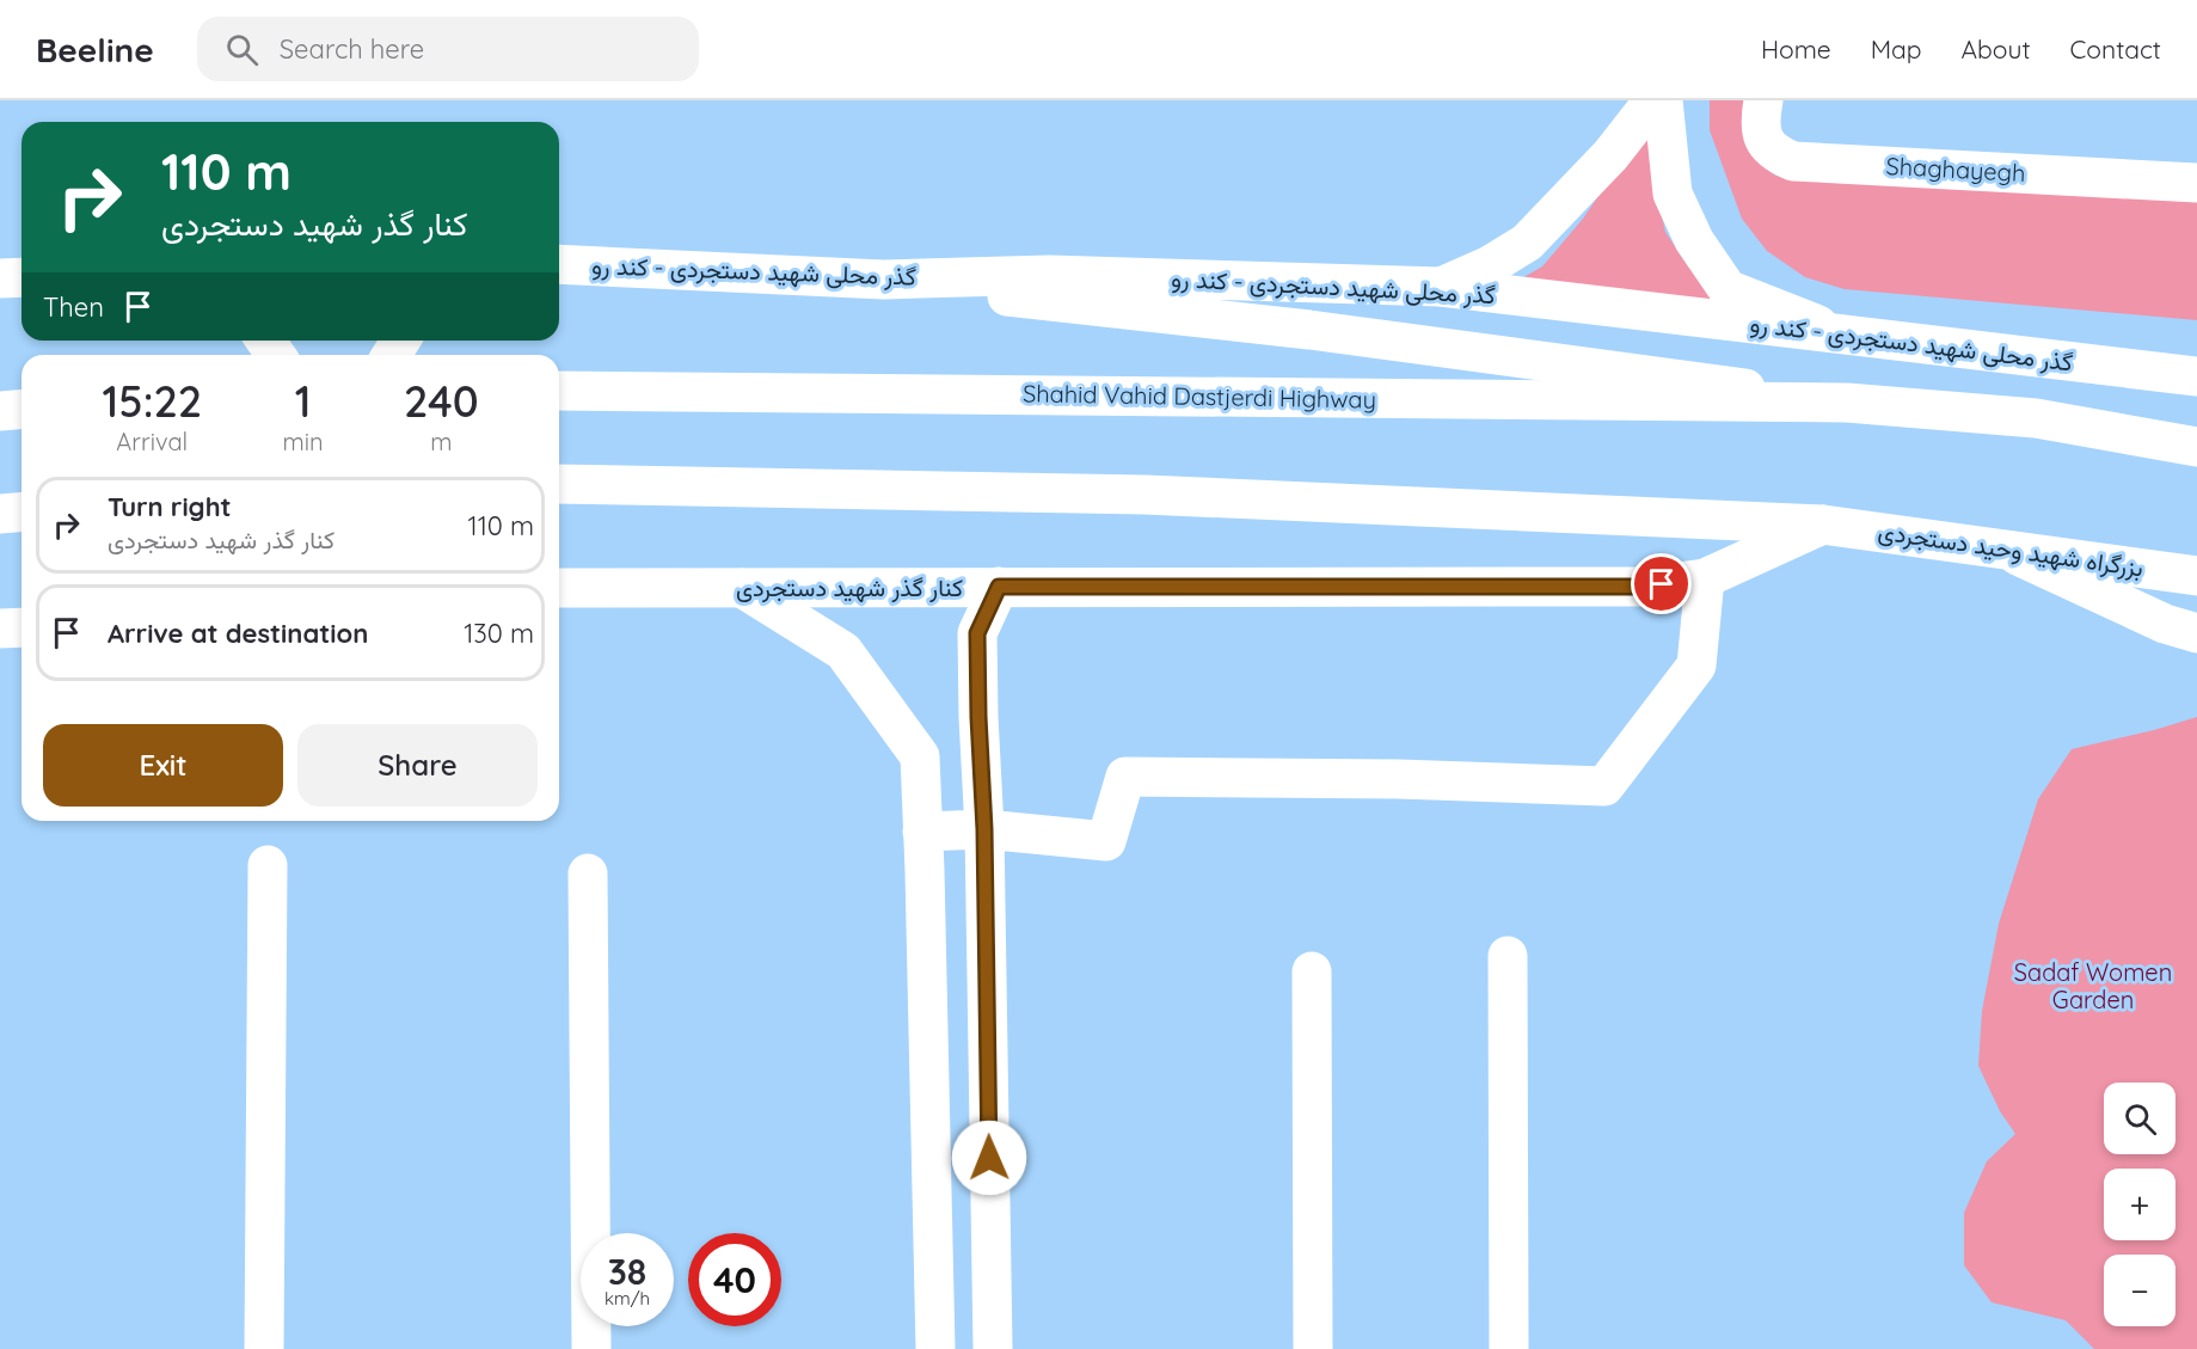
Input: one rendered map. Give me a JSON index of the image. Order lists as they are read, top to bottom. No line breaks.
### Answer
{"streets":{"main road":["Shaghayegh","گذر محلی شهید دستجردی - کند رو","Shahid Vahid Dastjerdi Highway","بزرگراه شهید وحید دستجردی","کنار گذر شهید دستجردی"]},"crossings":[["بزرگراه شهید وحید دستجردی","کنار گذر شهید دستجردی"]],"parks":["Sadaf Women Garden"],"page":{"header":"Beeline","search":"Search here","nav":["Home","Map","About","Contact"],"turn":["110 m","کنار گذر شهید دستجردی"],"then":"Then","eta":["15:22","Arrival","1","min","240","m"],"list":[{"name":"Turn right","note":"کنار گذر شهید دستجردی","value":"110 m"},{"name":"Arrive at destination","value":"130 m"}],"buttons":["Exit","Share"],"map_buttons":["+","−"],"speed":"38 km/h","limit":"40"}}
